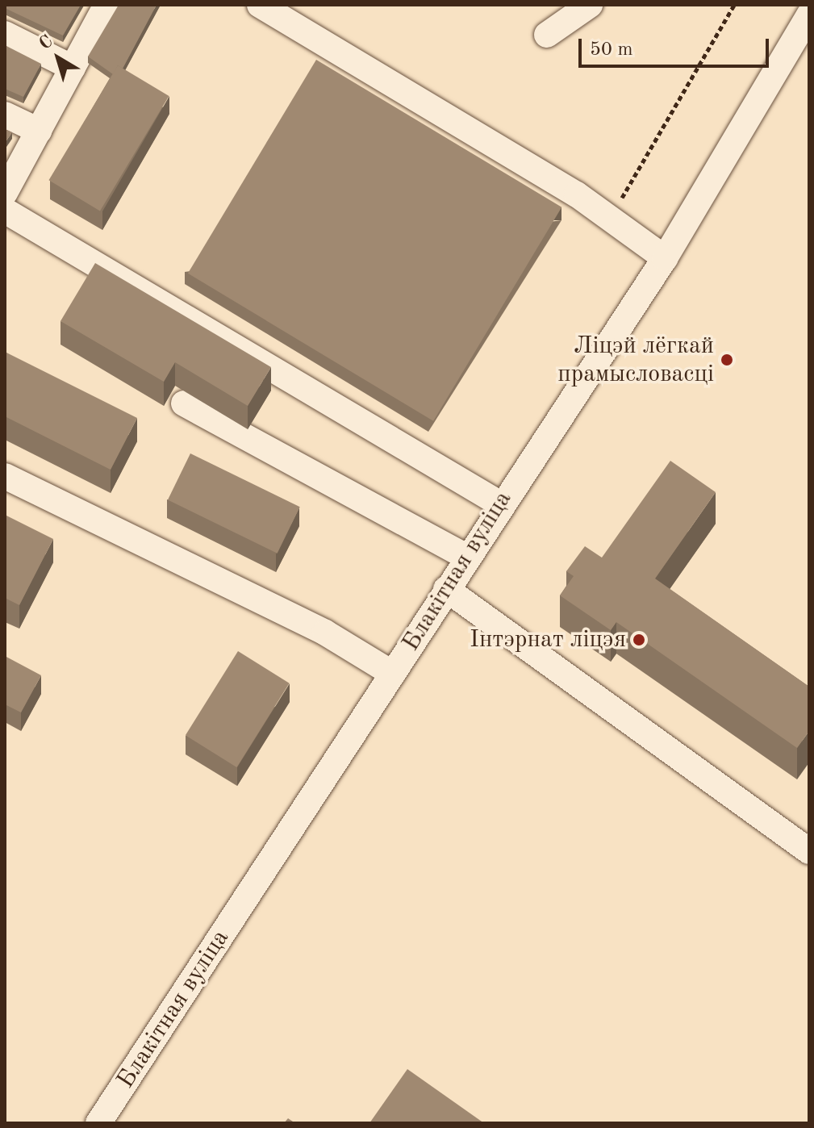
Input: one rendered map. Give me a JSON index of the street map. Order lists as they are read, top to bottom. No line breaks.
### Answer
{"streets":{"street":["Блакітная вуліца"]},"places":["Ліцэй лёгкай прамысловасці","Інтэрнат ліцэя"],"scale_bar":"50 m","north":"top left"}
